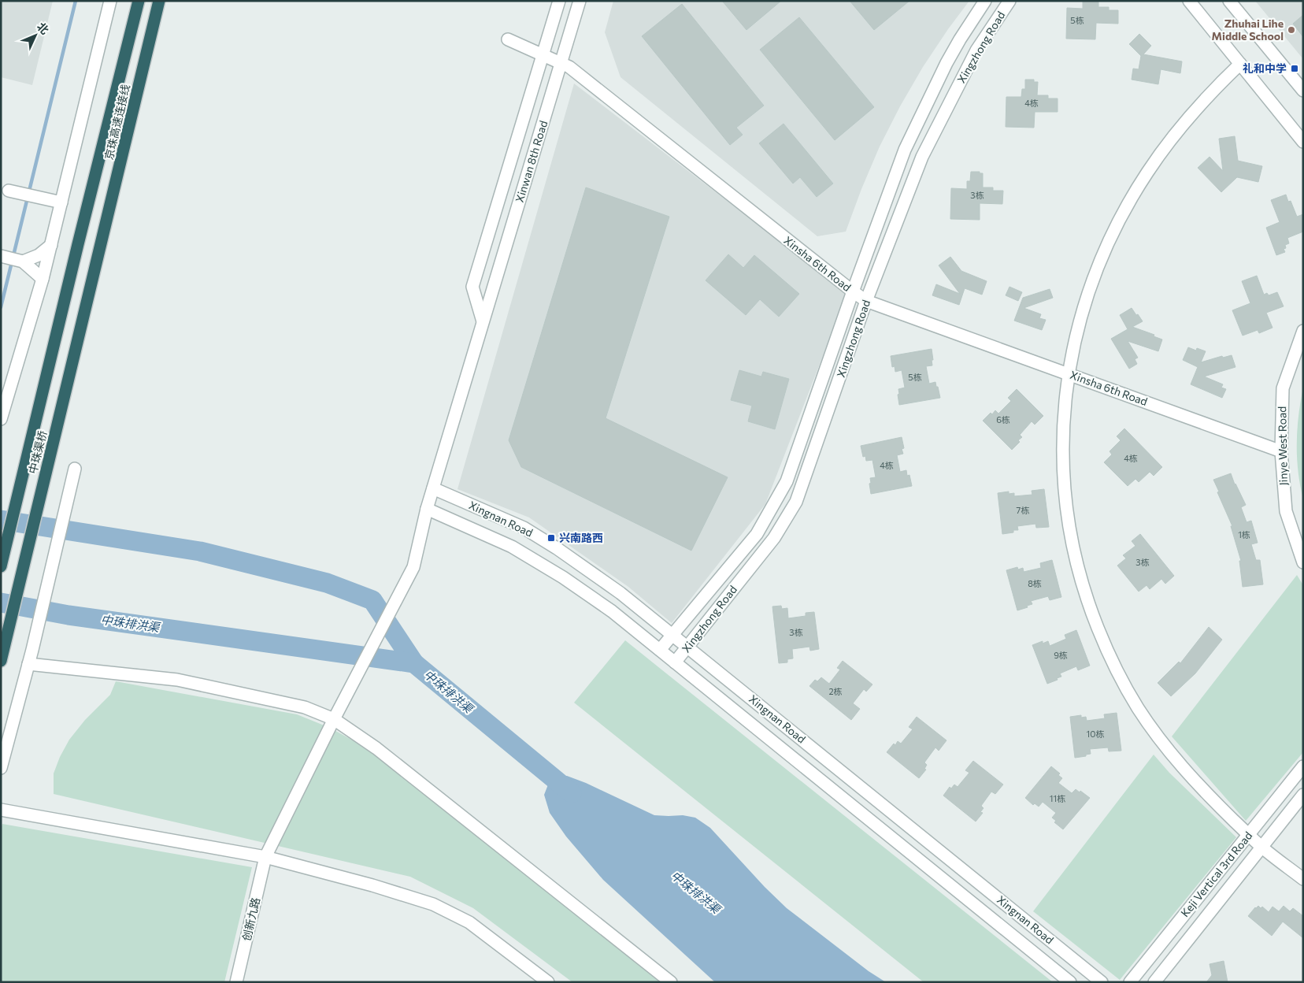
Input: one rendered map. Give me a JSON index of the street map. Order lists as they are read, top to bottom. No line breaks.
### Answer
{"streets":{"highway":["京珠高速连接线","中珠渠桥"],"street":["Xingzhong Road","Xinwan 8th Road","Xinsha 6th Road","Jinye West Road","Xingnan Road","Keji Vertical 3rd Road","创新九路"]},"crossings":[["Xingzhong Road","Xinsha 6th Road"],["Xingzhong Road","Xingnan Road"],["京珠高速连接线","中珠渠桥"],["Xinwan 8th Road","Xinsha 6th Road"],["Xinwan 8th Road","Xingnan Road"],["Xinwan 8th Road","创新九路"],["Xinsha 6th Road","Jinye West Road"]],"water":["中珠排洪渠"],"places":{"other":["Zhuhai Lihe Middle School"],"transit":["礼和中学","兴南路西"]},"house_numbers":["5栋","4栋","3栋","5栋","6栋","4栋","4栋","7栋","1栋","3栋","8栋","3栋","9栋","2栋","10栋","11栋"],"north":"top right"}
